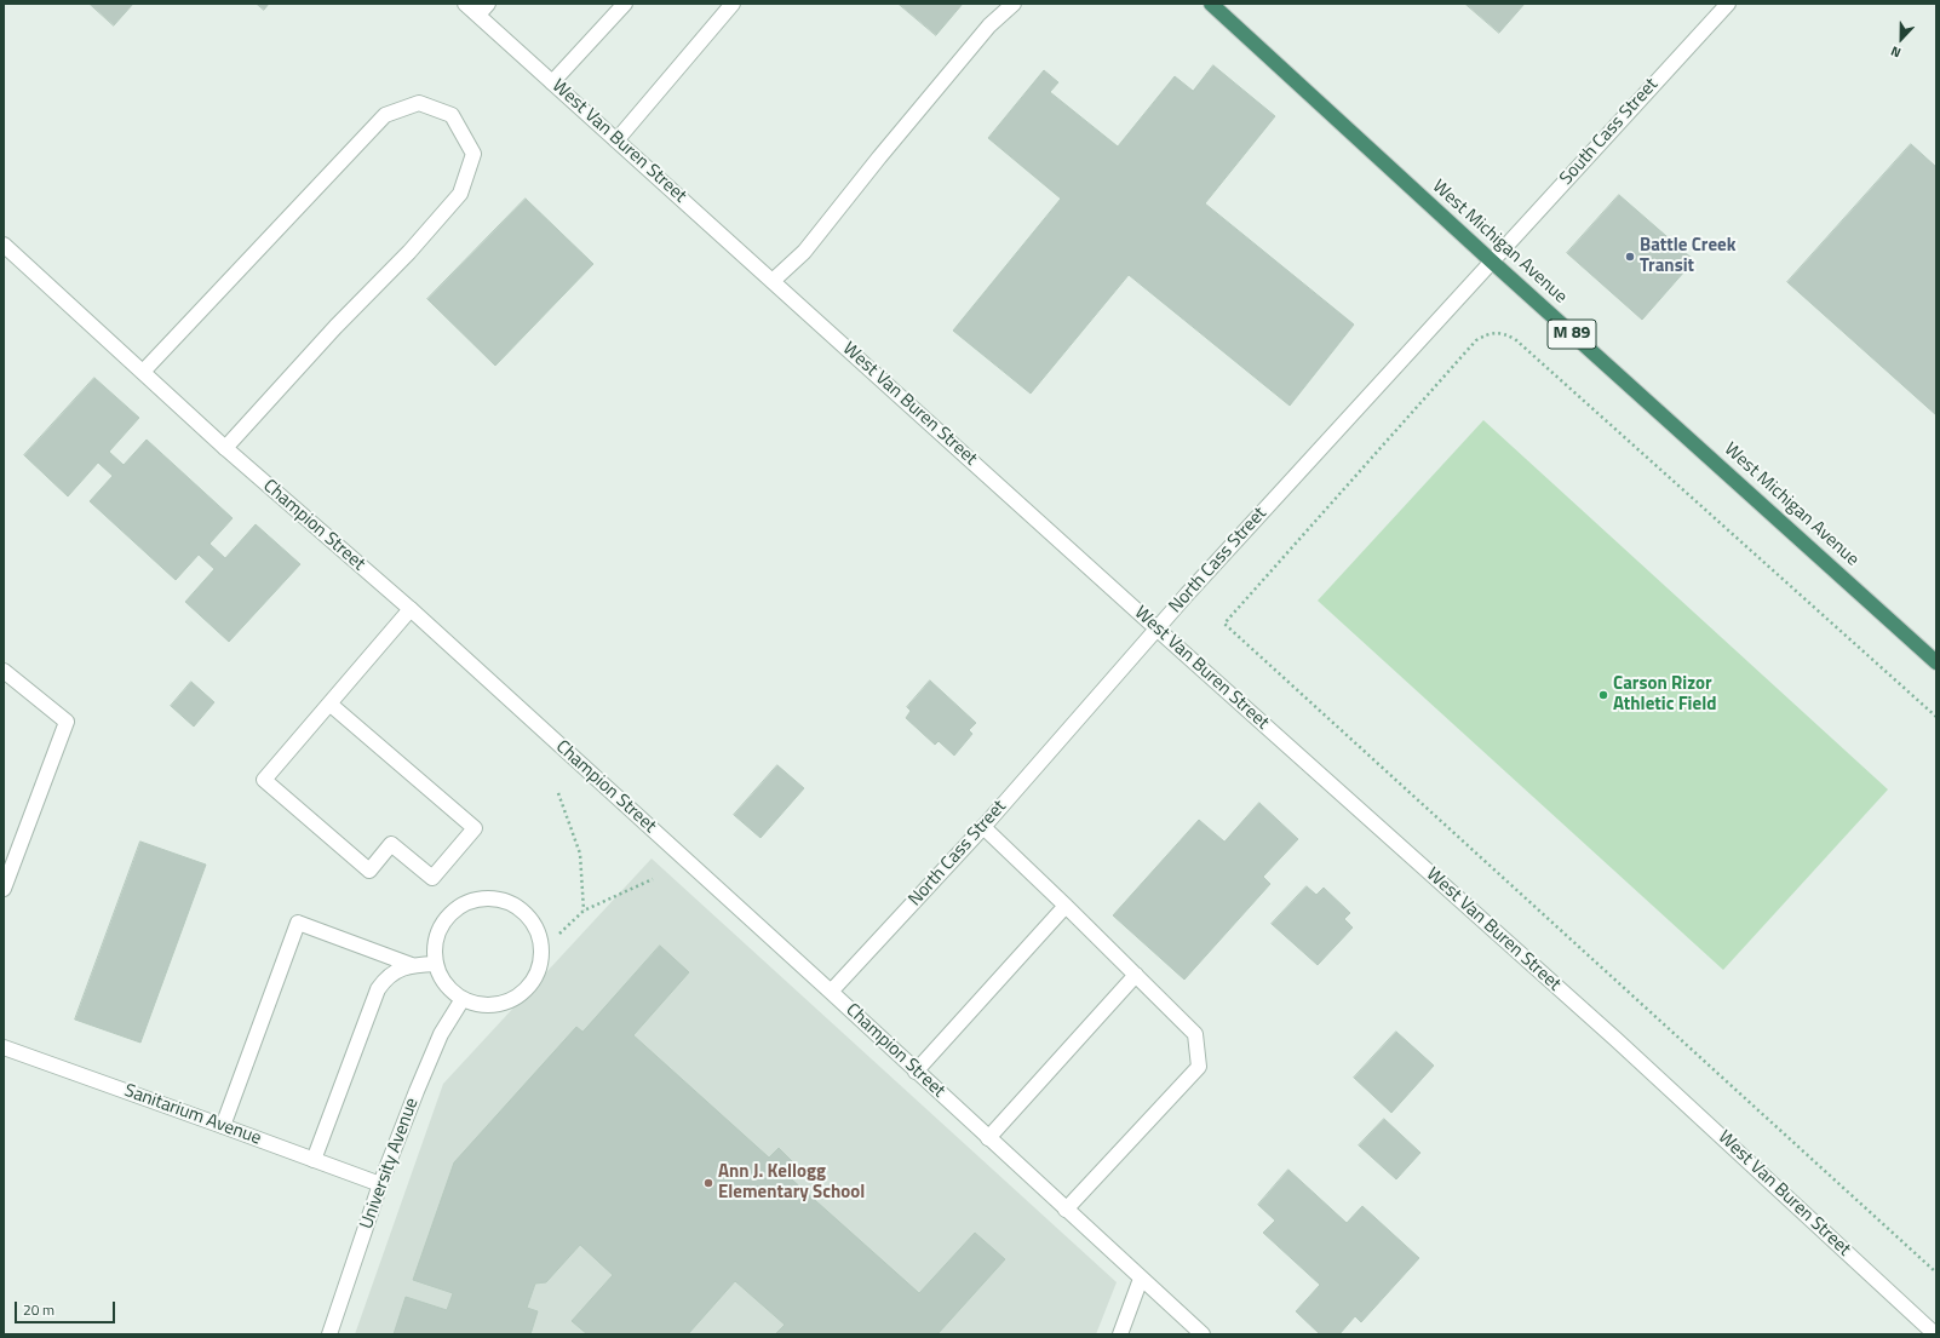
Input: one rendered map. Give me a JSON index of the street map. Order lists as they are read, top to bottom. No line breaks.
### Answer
{"streets":{"highway":["West Michigan Avenue","M 89"],"street":["South Cass Street","West Van Buren Street","Champion Street","North Cass Street","Sanitarium Avenue","University Avenue"]},"crossings":[["South Cass Street","West Michigan Avenue"],["South Cass Street","North Cass Street"],["West Van Buren Street","North Cass Street"],["West Michigan Avenue","North Cass Street"],["Champion Street","North Cass Street"],["Sanitarium Avenue","University Avenue"]],"places":["Battle Creek Transit","Carson Rizor Athletic Field","Ann J. Kellogg Elementary School"],"scale_bar":"20 m","north":"bottom"}
